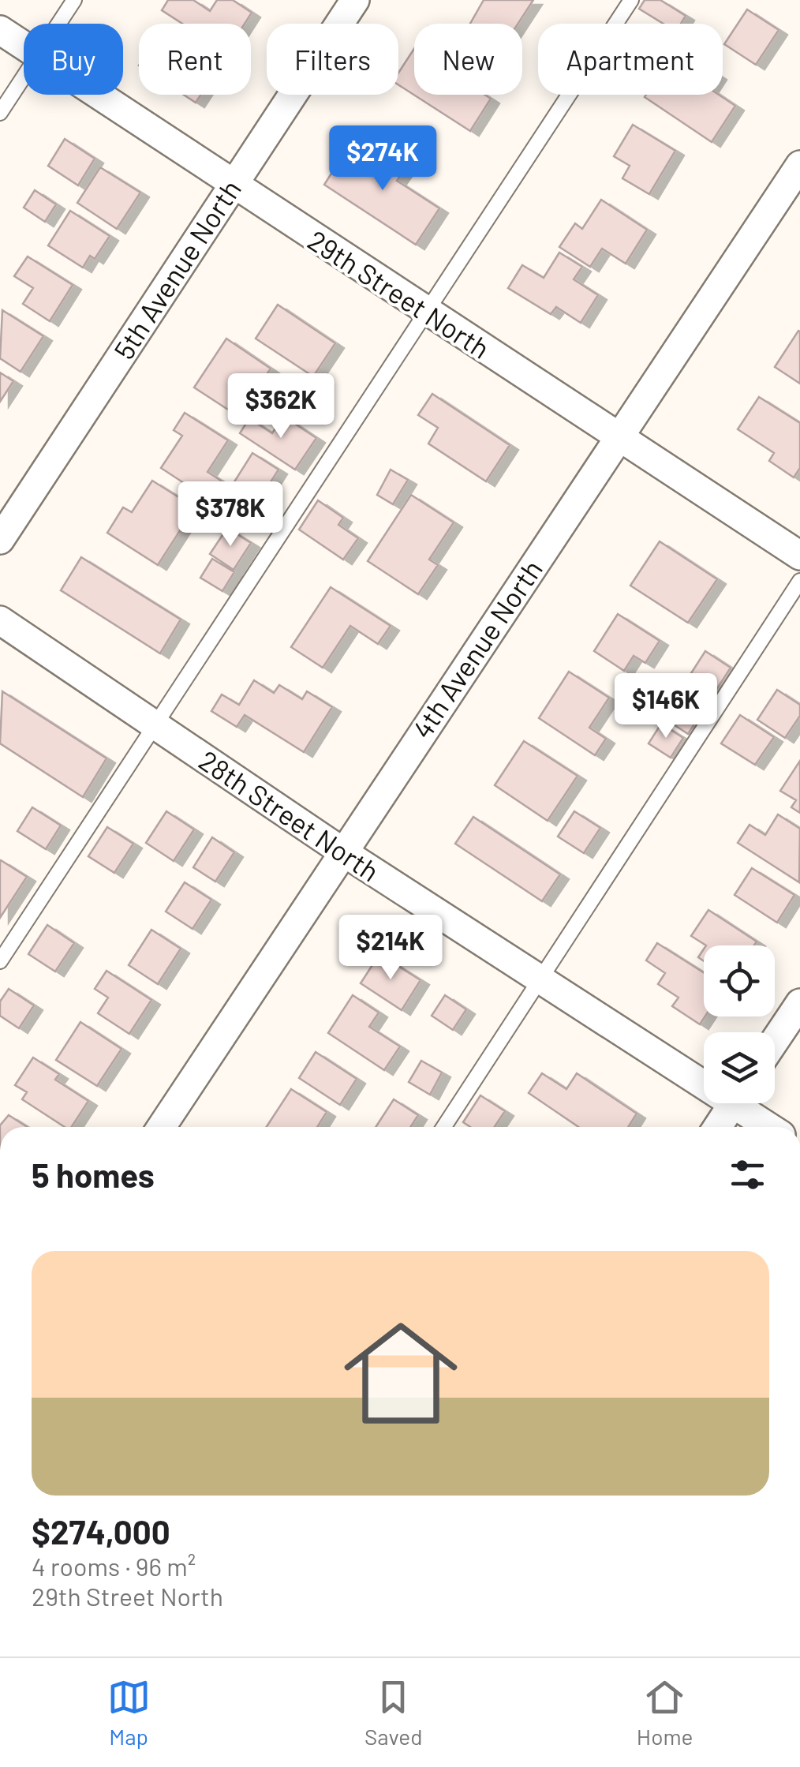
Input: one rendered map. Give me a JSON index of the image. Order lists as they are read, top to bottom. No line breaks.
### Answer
{"streets":{"street":["5th Avenue North","29th Street North","4th Avenue North","28th Street North"]},"crossings":[["5th Avenue North","29th Street North"],["29th Street North","4th Avenue North"],["4th Avenue North","28th Street North"]],"page":{"chip":["Buy","Rent","Filters","New","Apartment"],"price":["$274K","$362K","$378K","$146K","$214K"],"heading":"5 homes","list":[{"name":"$274,000","note":"4 rooms · 96 m² · 29th Street North"}],"tabs":["Map","Saved","Home"]}}
